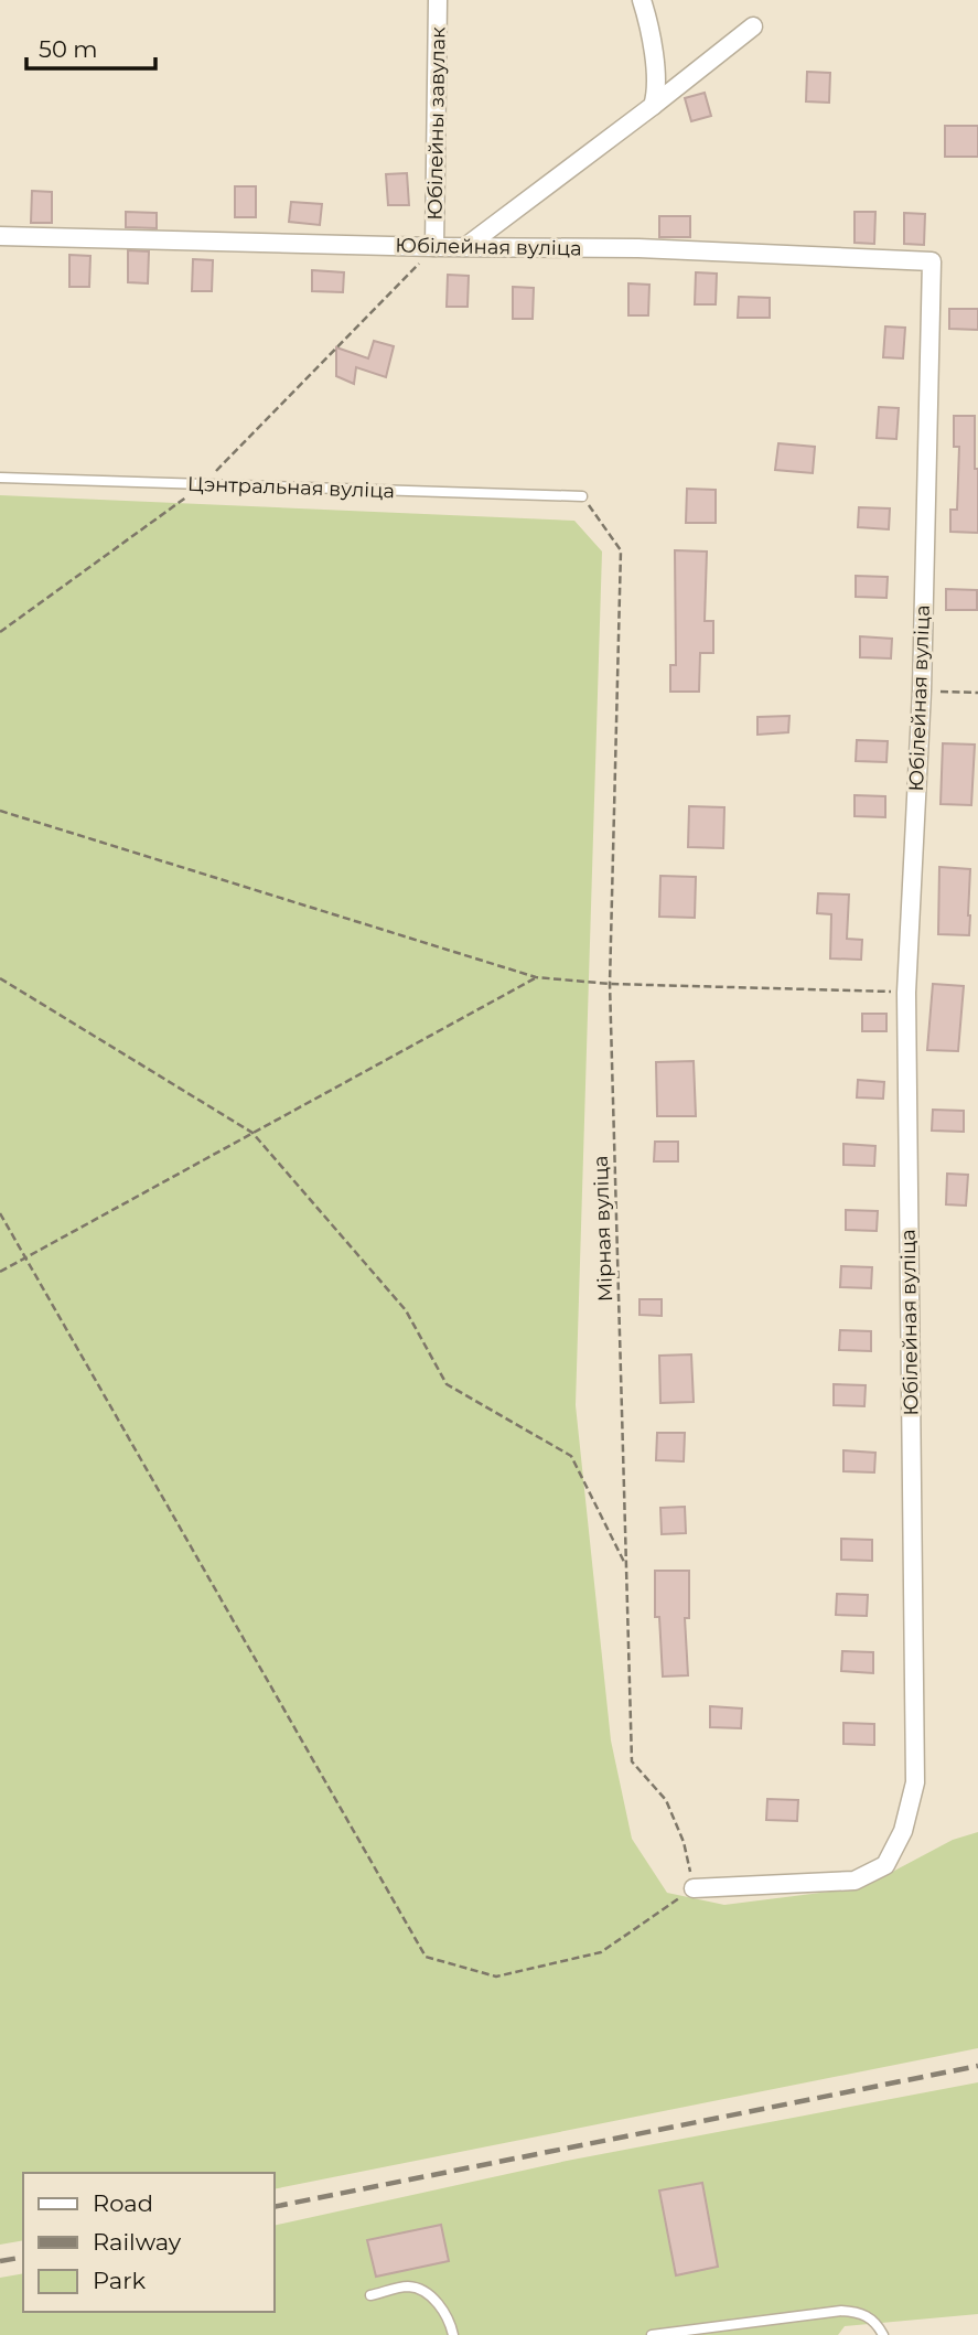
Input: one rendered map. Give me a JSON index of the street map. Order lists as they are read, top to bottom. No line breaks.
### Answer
{"streets":{"street":["Юбілейны завулак","Юбілейная вуліца"],"lane":["Цэнтральная вуліца"],"path":["Мірная вуліца"]},"crossings":[["Юбілейны завулак","Юбілейная вуліца"],["Юбілейная вуліца","Мірная вуліца"],["Цэнтральная вуліца","Мірная вуліца"]],"legend":["Road","Railway","Park"],"scale_bar":"50 m"}
